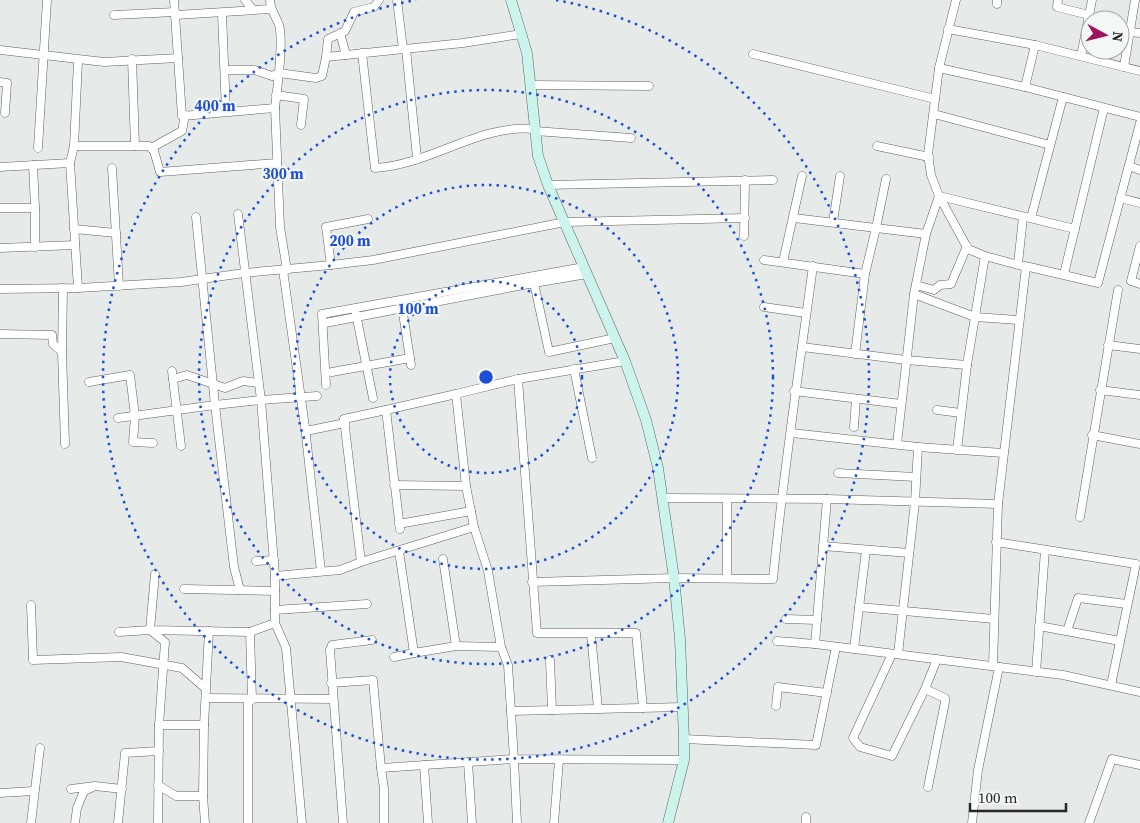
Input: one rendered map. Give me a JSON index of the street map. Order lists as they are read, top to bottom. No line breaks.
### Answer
{"scale_bar":"100 m","north":"right","rings":["400 m","300 m","200 m","100 m"]}
